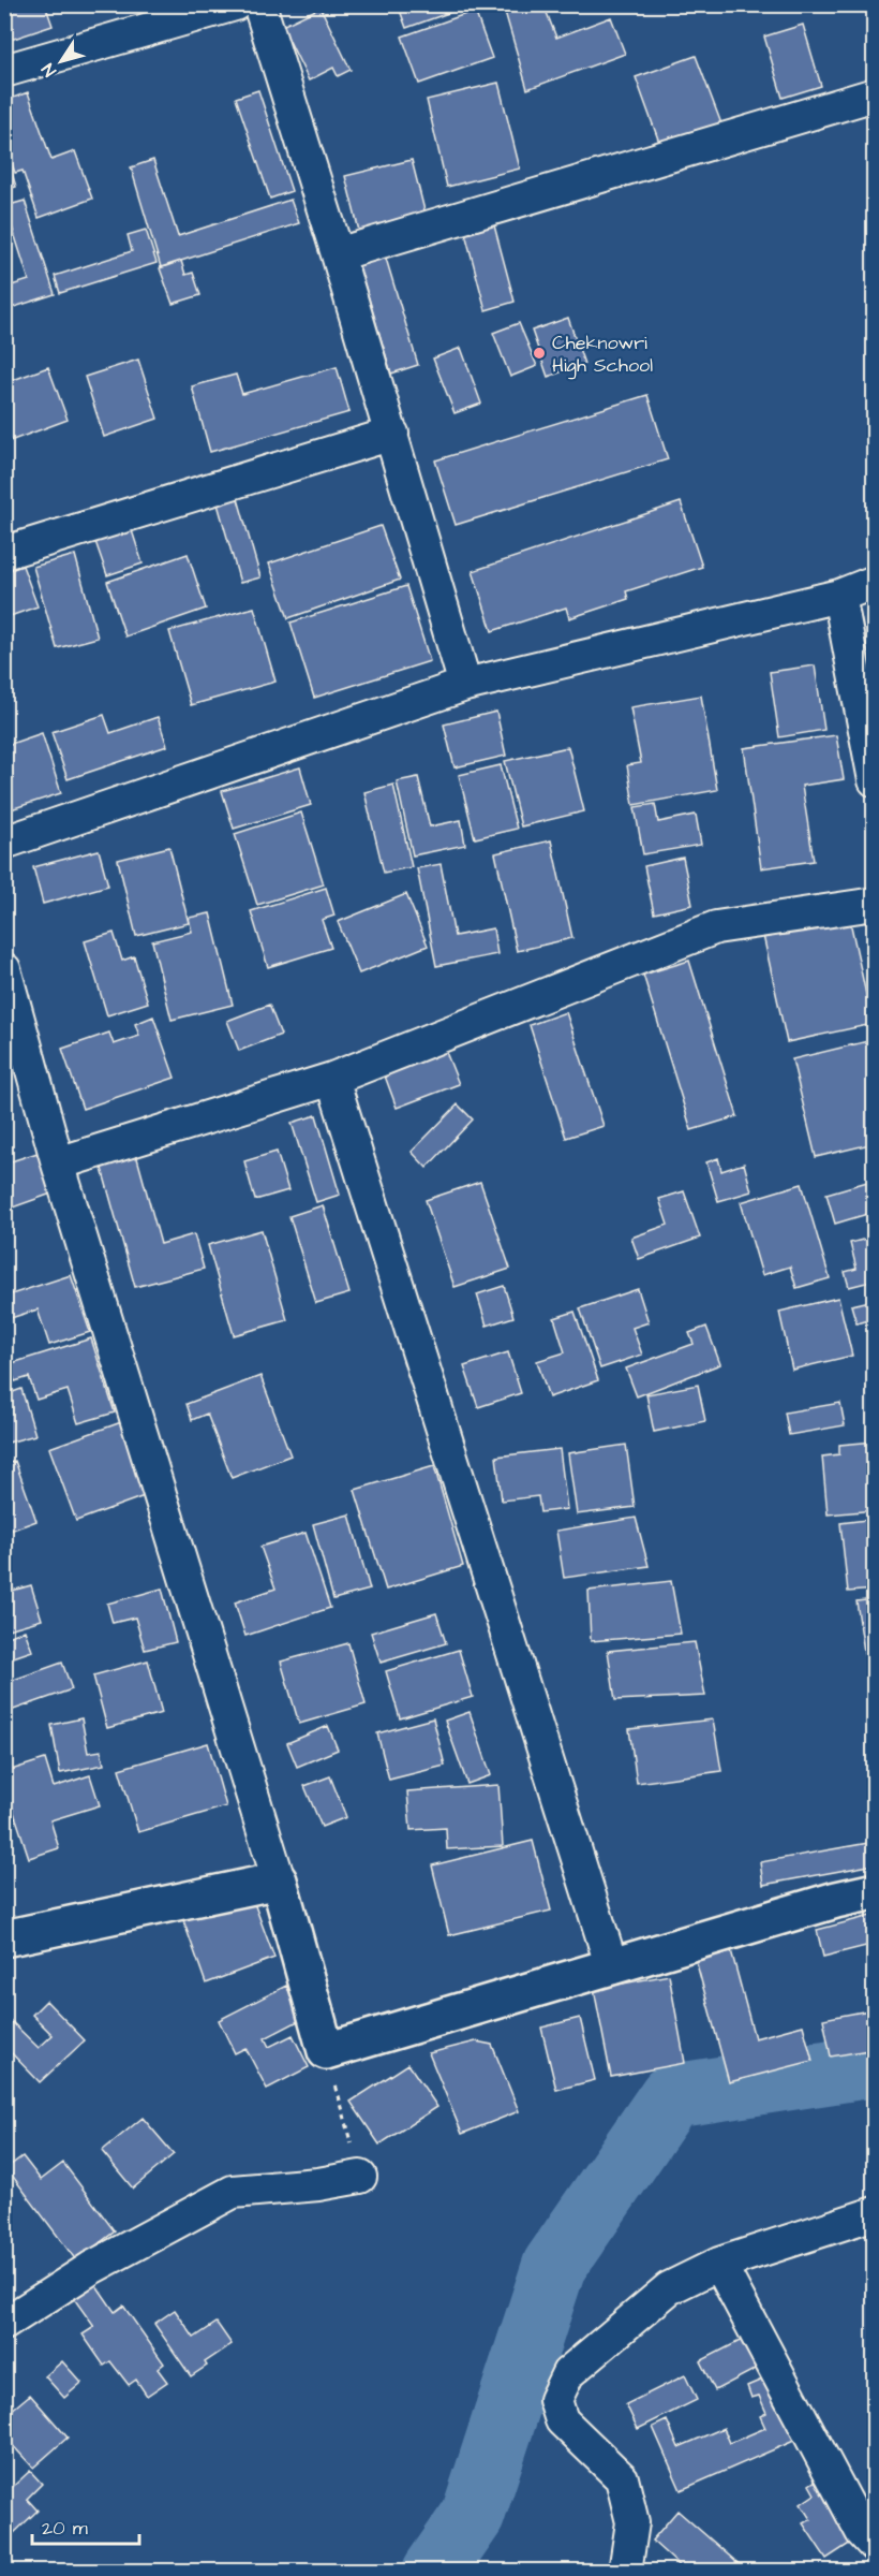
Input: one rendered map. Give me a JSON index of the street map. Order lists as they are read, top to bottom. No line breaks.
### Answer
{"places":["Cheknowri High School"],"scale_bar":"20 m","north":"bottom left"}
